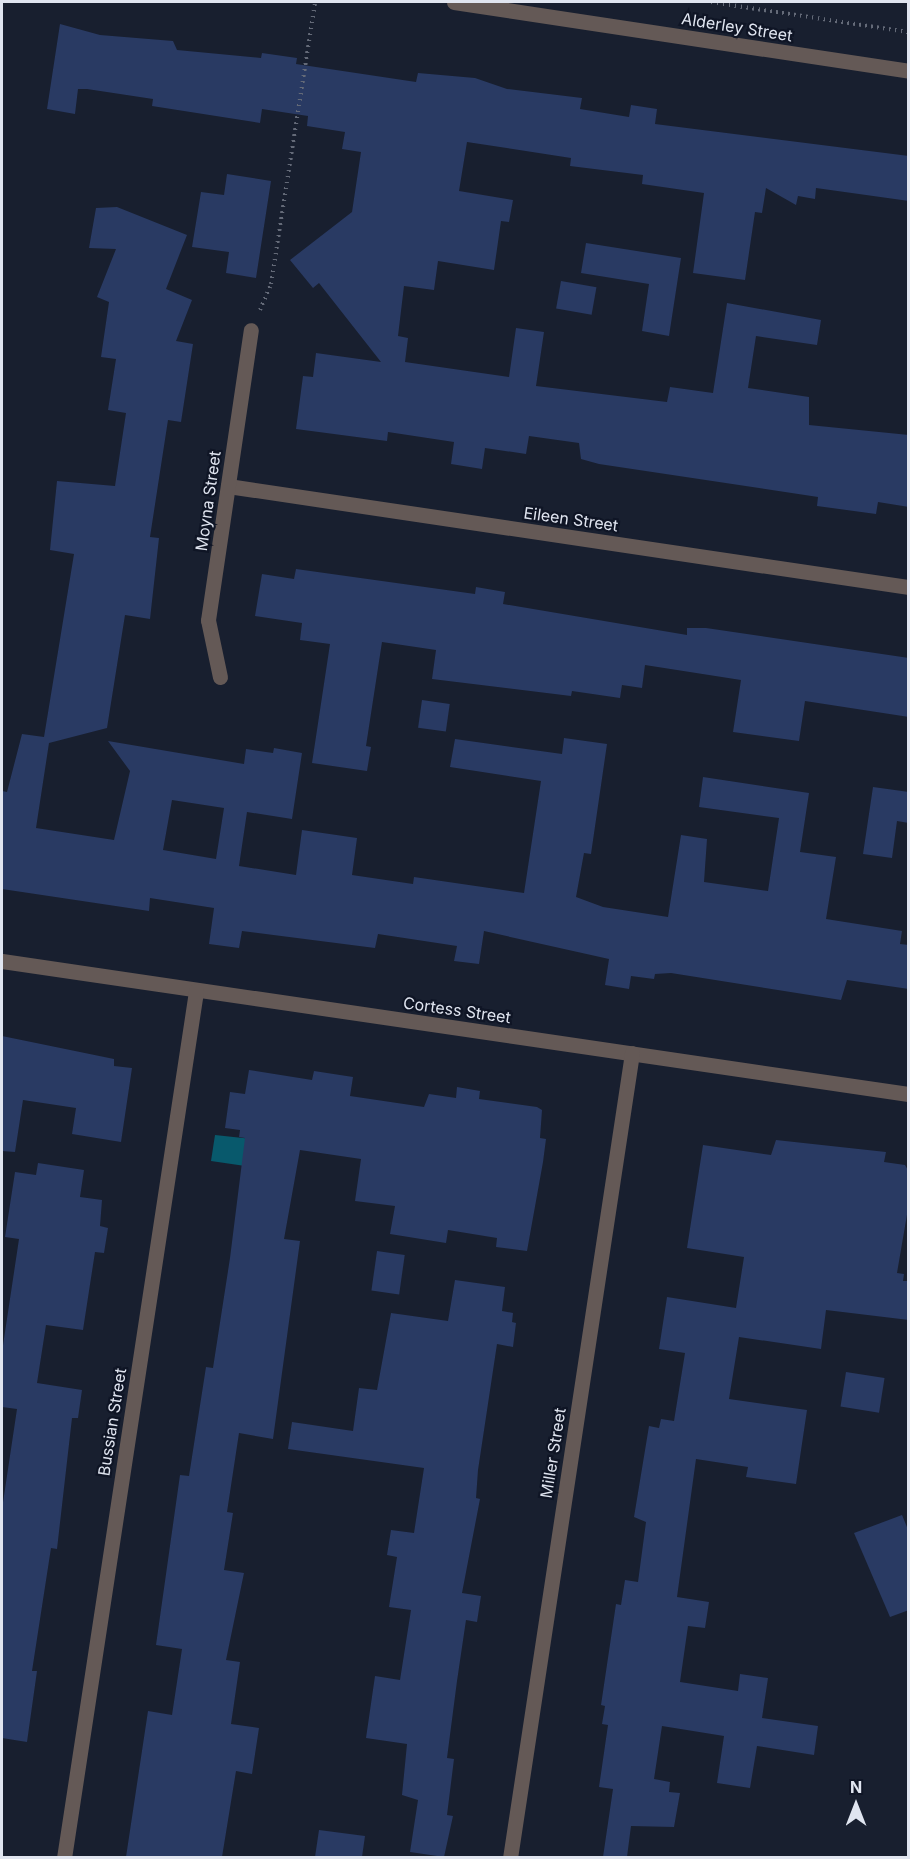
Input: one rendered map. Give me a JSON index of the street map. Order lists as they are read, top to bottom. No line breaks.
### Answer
{"streets":{"street":["Alderley Street","Moyna Street","Eileen Street","Cortess Street","Bussian Street","Miller Street"]},"crossings":[["Moyna Street","Eileen Street"],["Cortess Street","Bussian Street"],["Cortess Street","Miller Street"]],"north":"top"}
